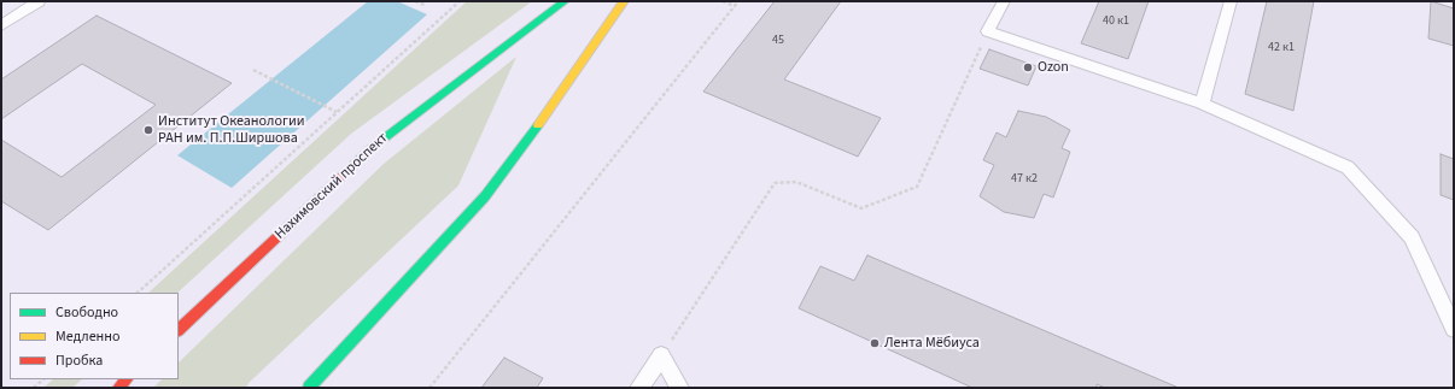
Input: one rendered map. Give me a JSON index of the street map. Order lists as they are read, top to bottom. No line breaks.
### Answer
{"streets":{"main road":["Нахимовский проспект"]},"places":["Ozon","Институт Океанологии РАН им. П.П.Ширшова","Лента Мёбиуса"],"house_numbers":["40 к1","45","42 к1","47 к2"],"legend":["Свободно","Медленно","Пробка"]}
